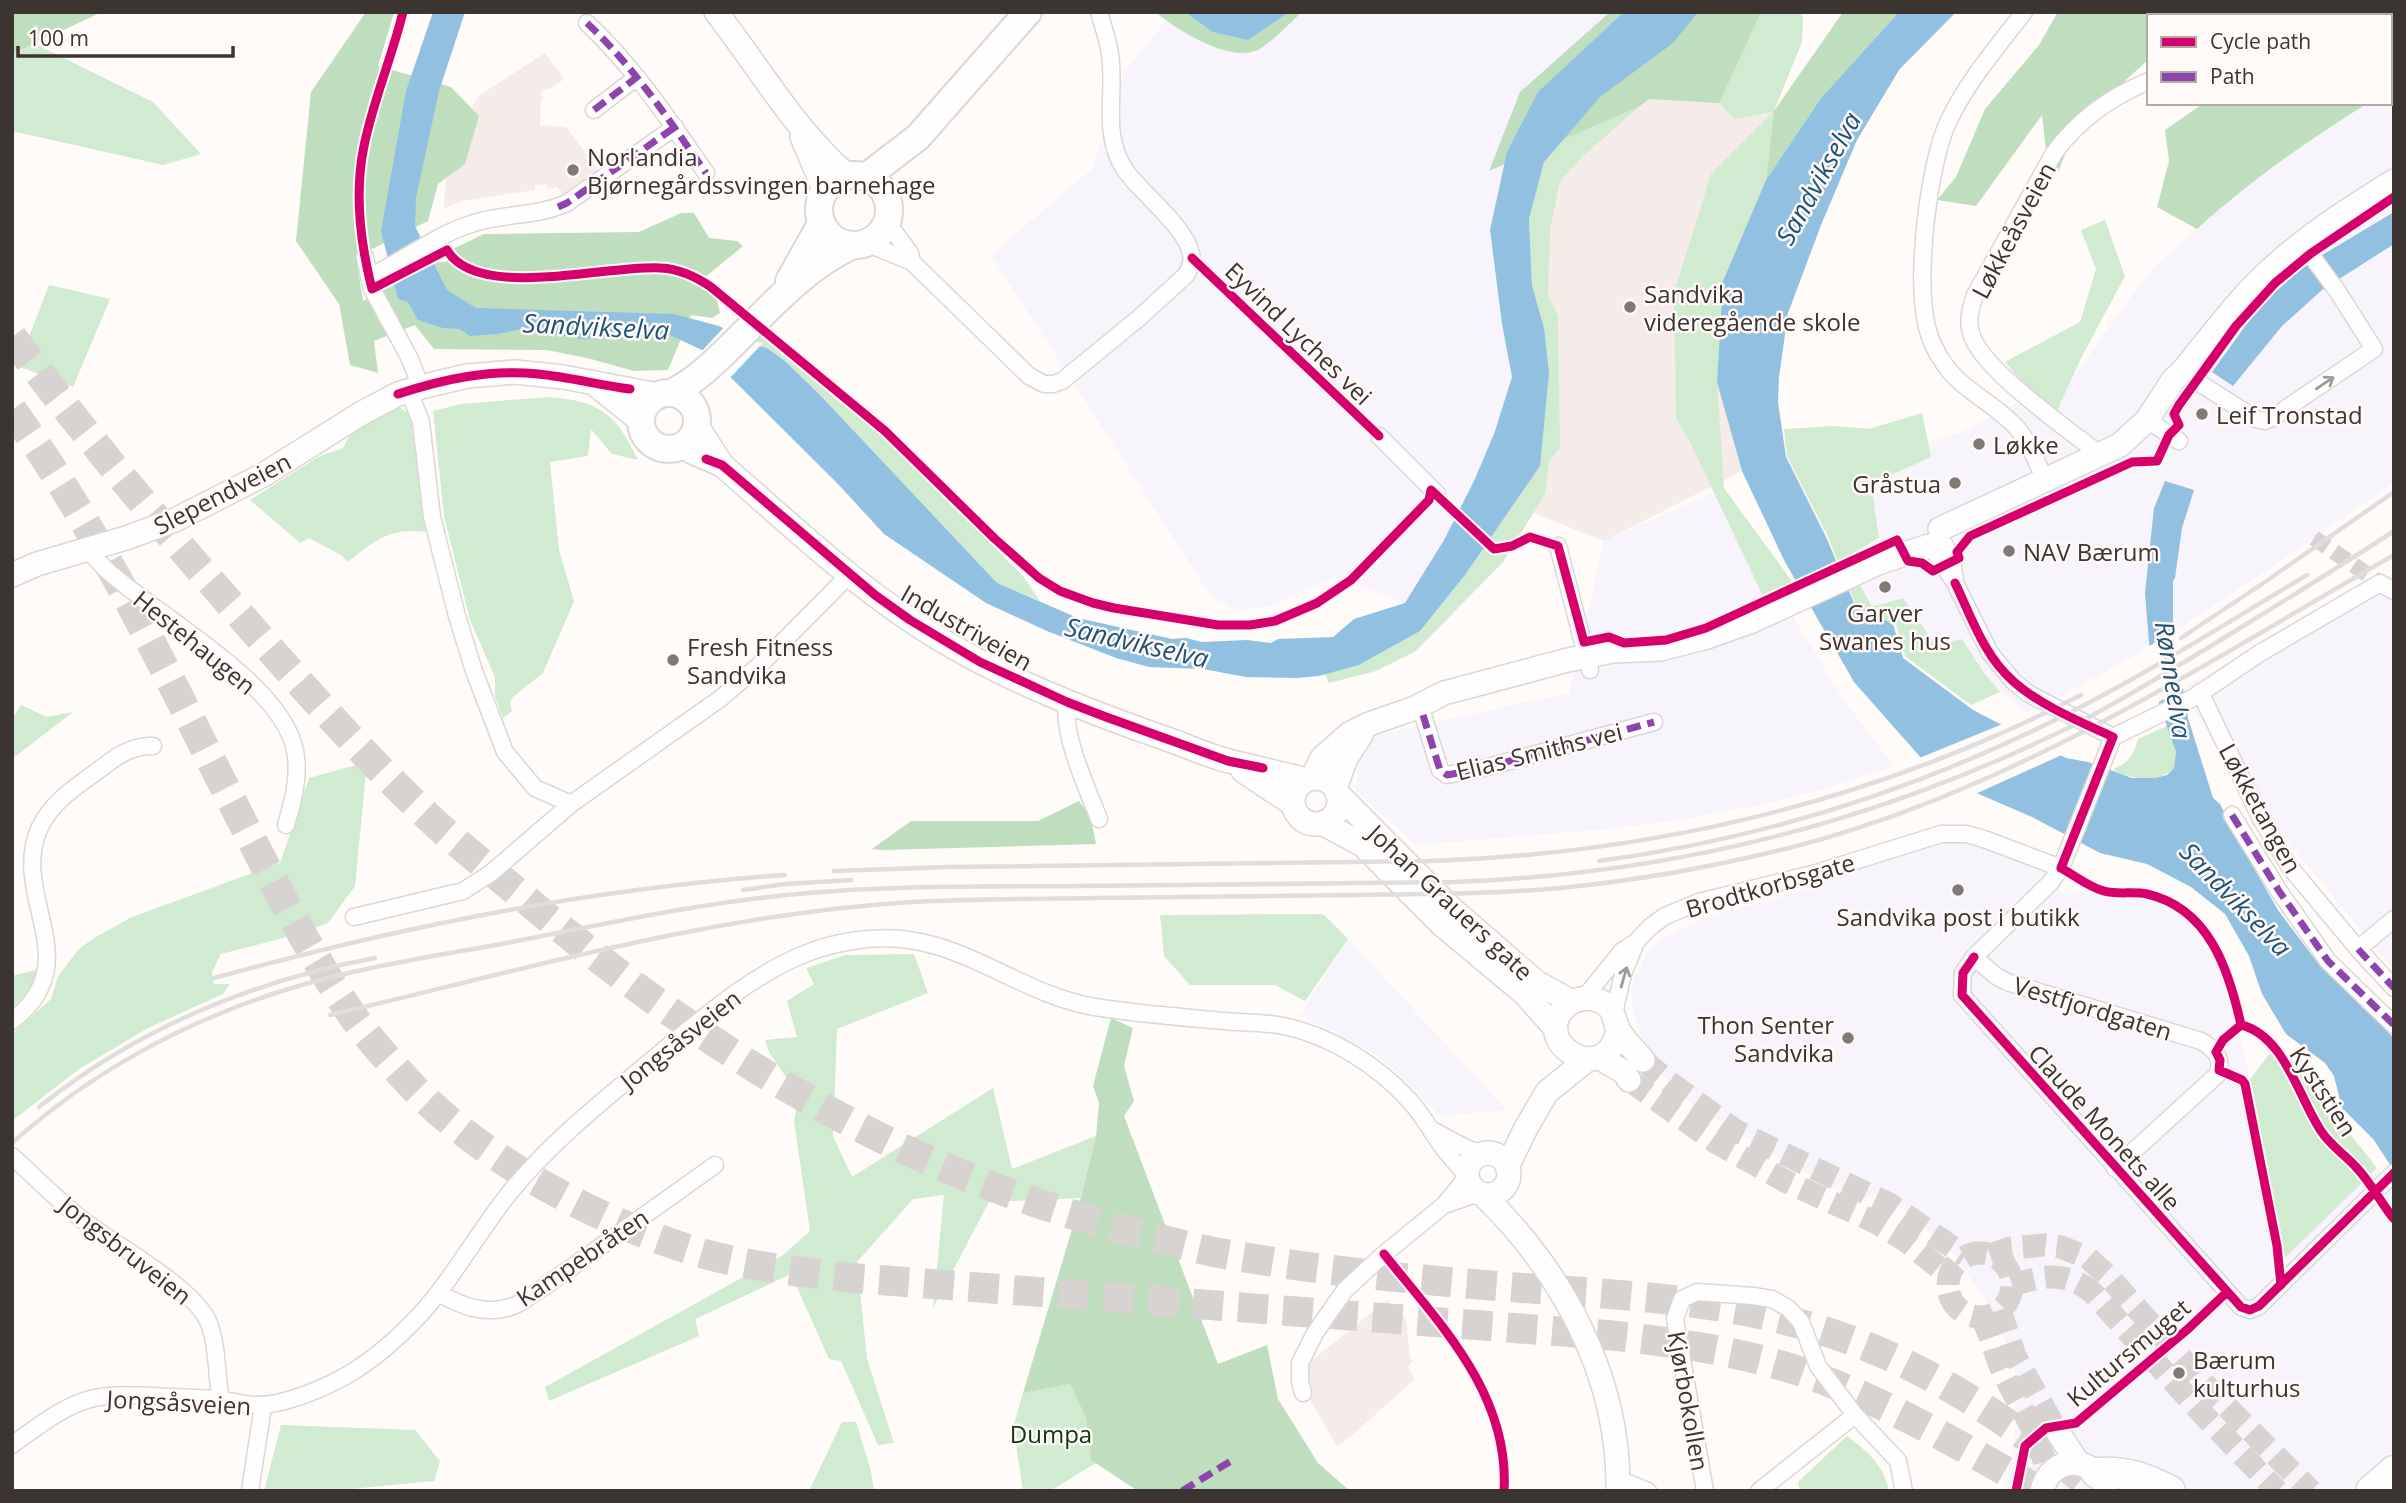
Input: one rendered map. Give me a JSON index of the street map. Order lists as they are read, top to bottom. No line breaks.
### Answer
{"streets":{"main road":["Slependveien","Industriveien","Johan Grauers gate","Jongsåsveien"],"street":["Løkkeåsveien","Eyvind Lyches vei","Hestehaugen","Elias Smiths vei","Løkketangen","Brodtkorbsgate","Vestfjordgaten","Claude Monets alle","Jongsbruveien","Kampebråten","Kjørbokollen"],"cycle path":["Kyststien","Kultursmuget"]},"crossings":[["Slependveien","Industriveien"],["Slependveien","Hestehaugen"],["Industriveien","Johan Grauers gate"],["Brodtkorbsgate","Johan Grauers gate"],["Brodtkorbsgate","Claude Monets alle"],["Vestfjordgaten","Claude Monets alle"],["Jongsåsveien","Jongsbruveien"],["Jongsåsveien","Kampebråten"]],"water":["Sandvikselva","Rønneelva"],"parks":["Dumpa"],"places":["Norlandia Bjørnegårdssvingen barnehage","Sandvika videregående skole","Leif Tronstad","Løkke","Gråstua","NAV Bærum","Garver Swanes hus","Fresh Fitness Sandvika","Sandvika post i butikk","Thon Senter Sandvika","Bærum kulturhus"],"legend":["Cycle path","Path"],"scale_bar":"100 m"}
